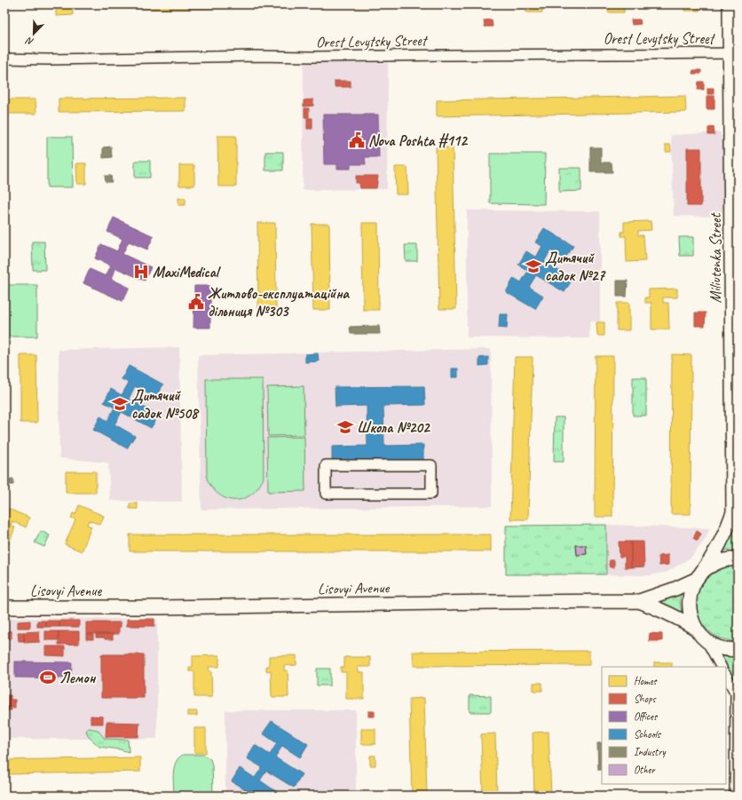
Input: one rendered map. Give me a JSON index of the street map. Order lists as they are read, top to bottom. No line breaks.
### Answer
{"streets":{"street":["Orest Levytsky Street","Miliutenka Street","Lisovyi Avenue"]},"crossings":[["Orest Levytsky Street","Miliutenka Street"]],"places":{"public building":["Nova Poshta #112","Житлово-експлуатаційна дільниця №303"],"school or university":["Дитячий садок №27","Дитячий садок №508","Школа №202"],"hospital":["MaxiMedical"],"sports":["Лемон"]},"legend":["Homes","Shops","Offices","Schools","Industry","Other"],"north":"bottom left"}
